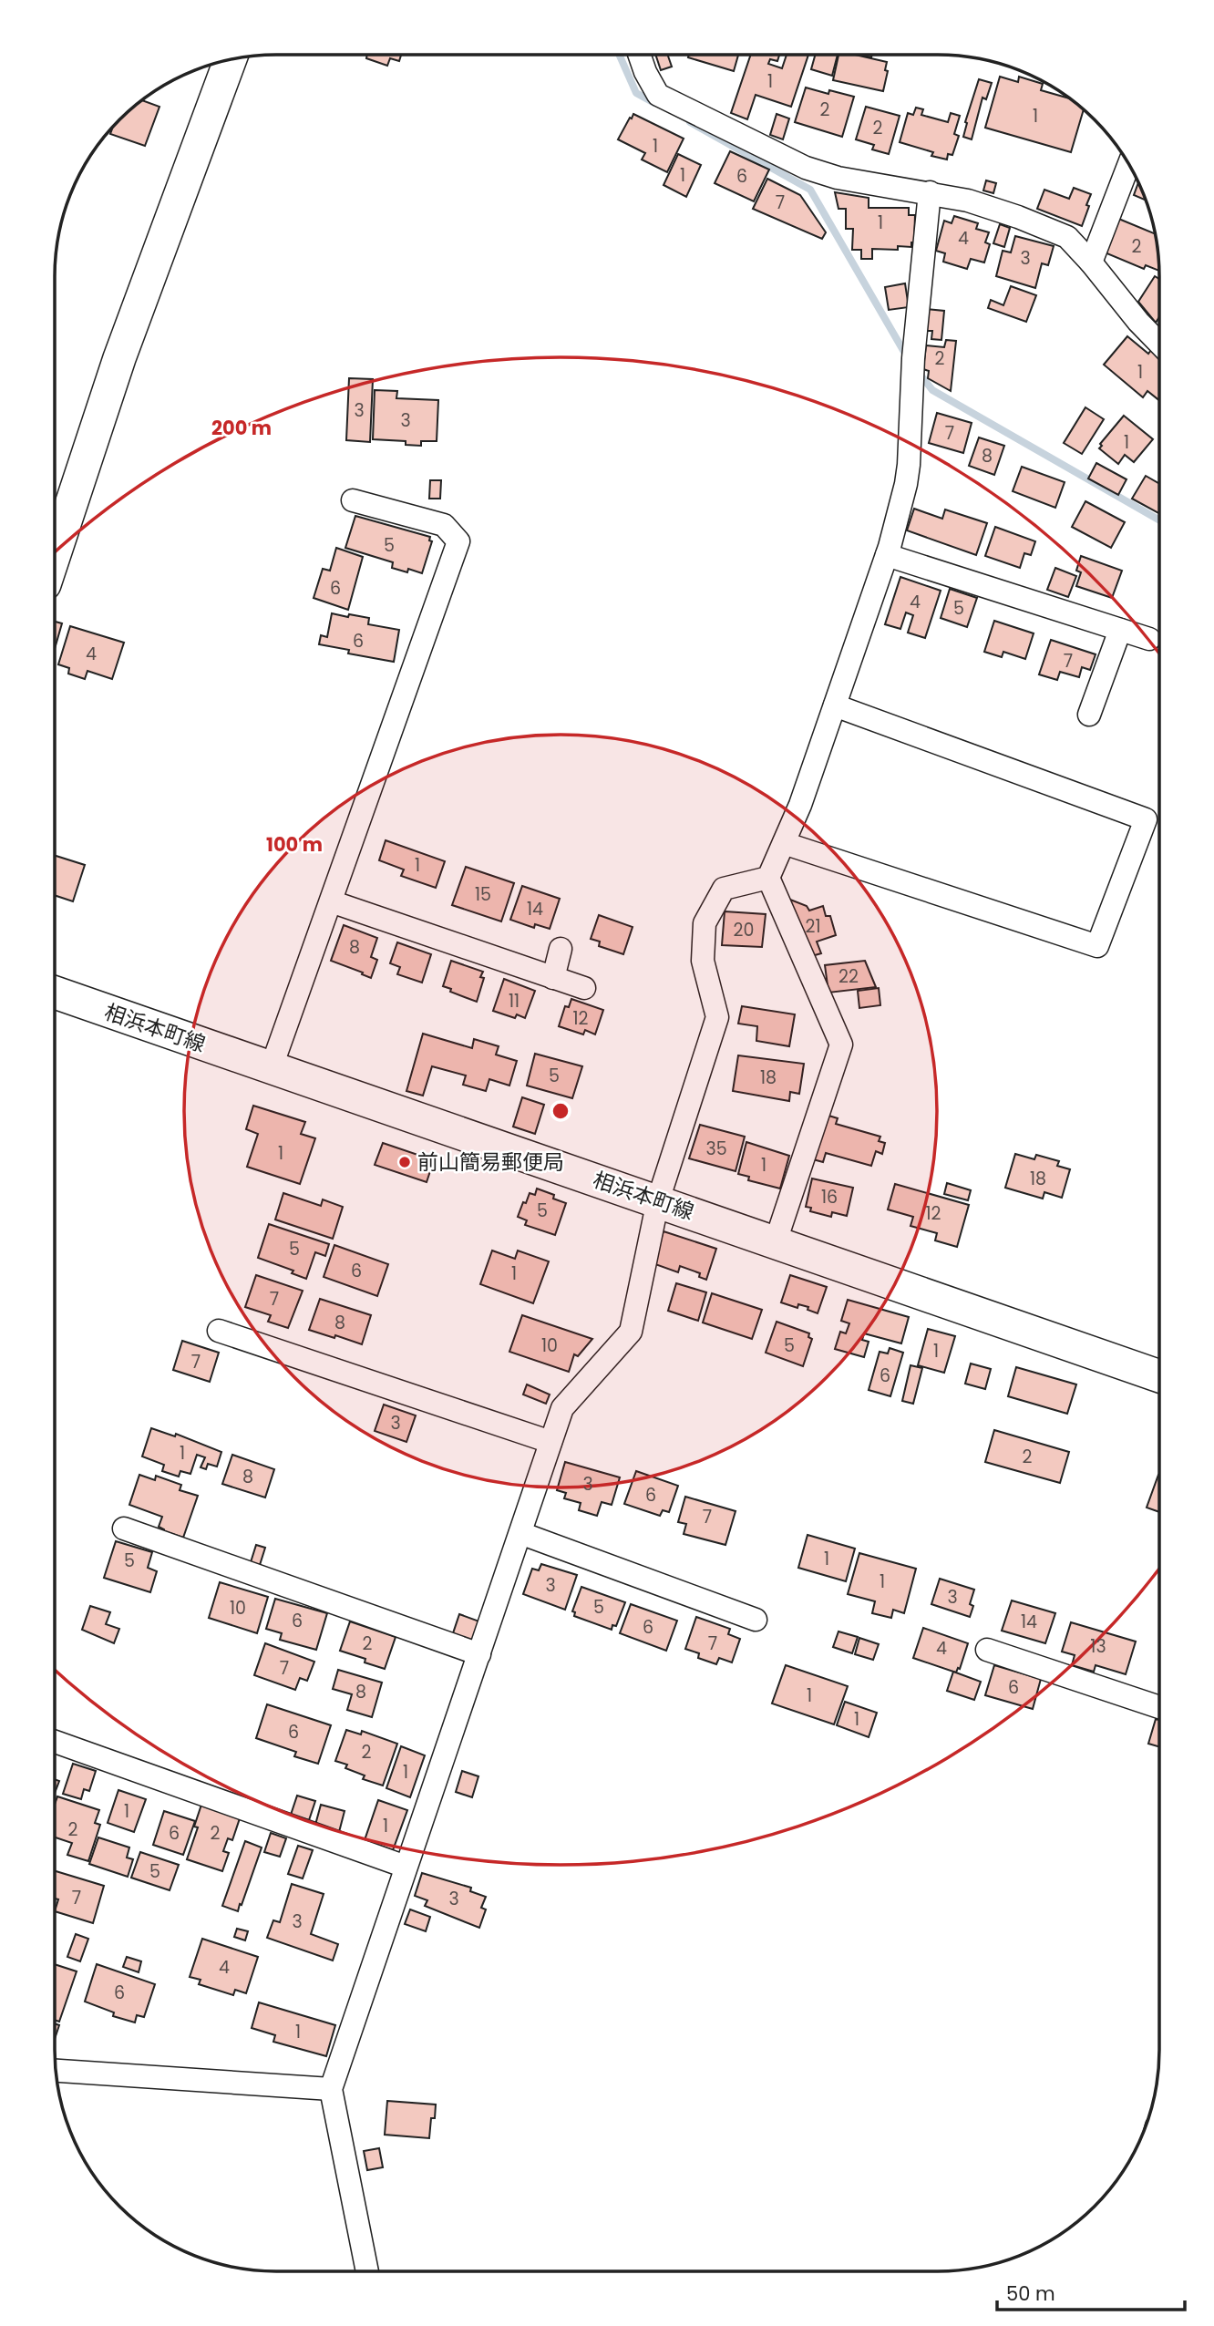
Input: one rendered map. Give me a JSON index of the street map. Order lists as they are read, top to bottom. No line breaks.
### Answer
{"streets":{"main road":["相浜本町線"]},"places":["前山簡易郵便局"],"house_numbers":["1","2","1","2","1","1","6","7","1","4","2","3","2","1","3","3","7","1","8","5","6","4","5","6","4","7","1","15","14","21","20","8","22","11","12","5","18","35","1","1","18","16","5","12","5","6","1","7","8","10","5","1","7","6","3","1","2","8","3","6","7","1","5","1","3","3","5","10","6","14","6","2","7","13","4","7","6","8","1","1","6","2","1","1","1","2","6","2","5","7","3","3","4","6","1"],"scale_bar":"50 m","rings":["200 m","100 m"]}
